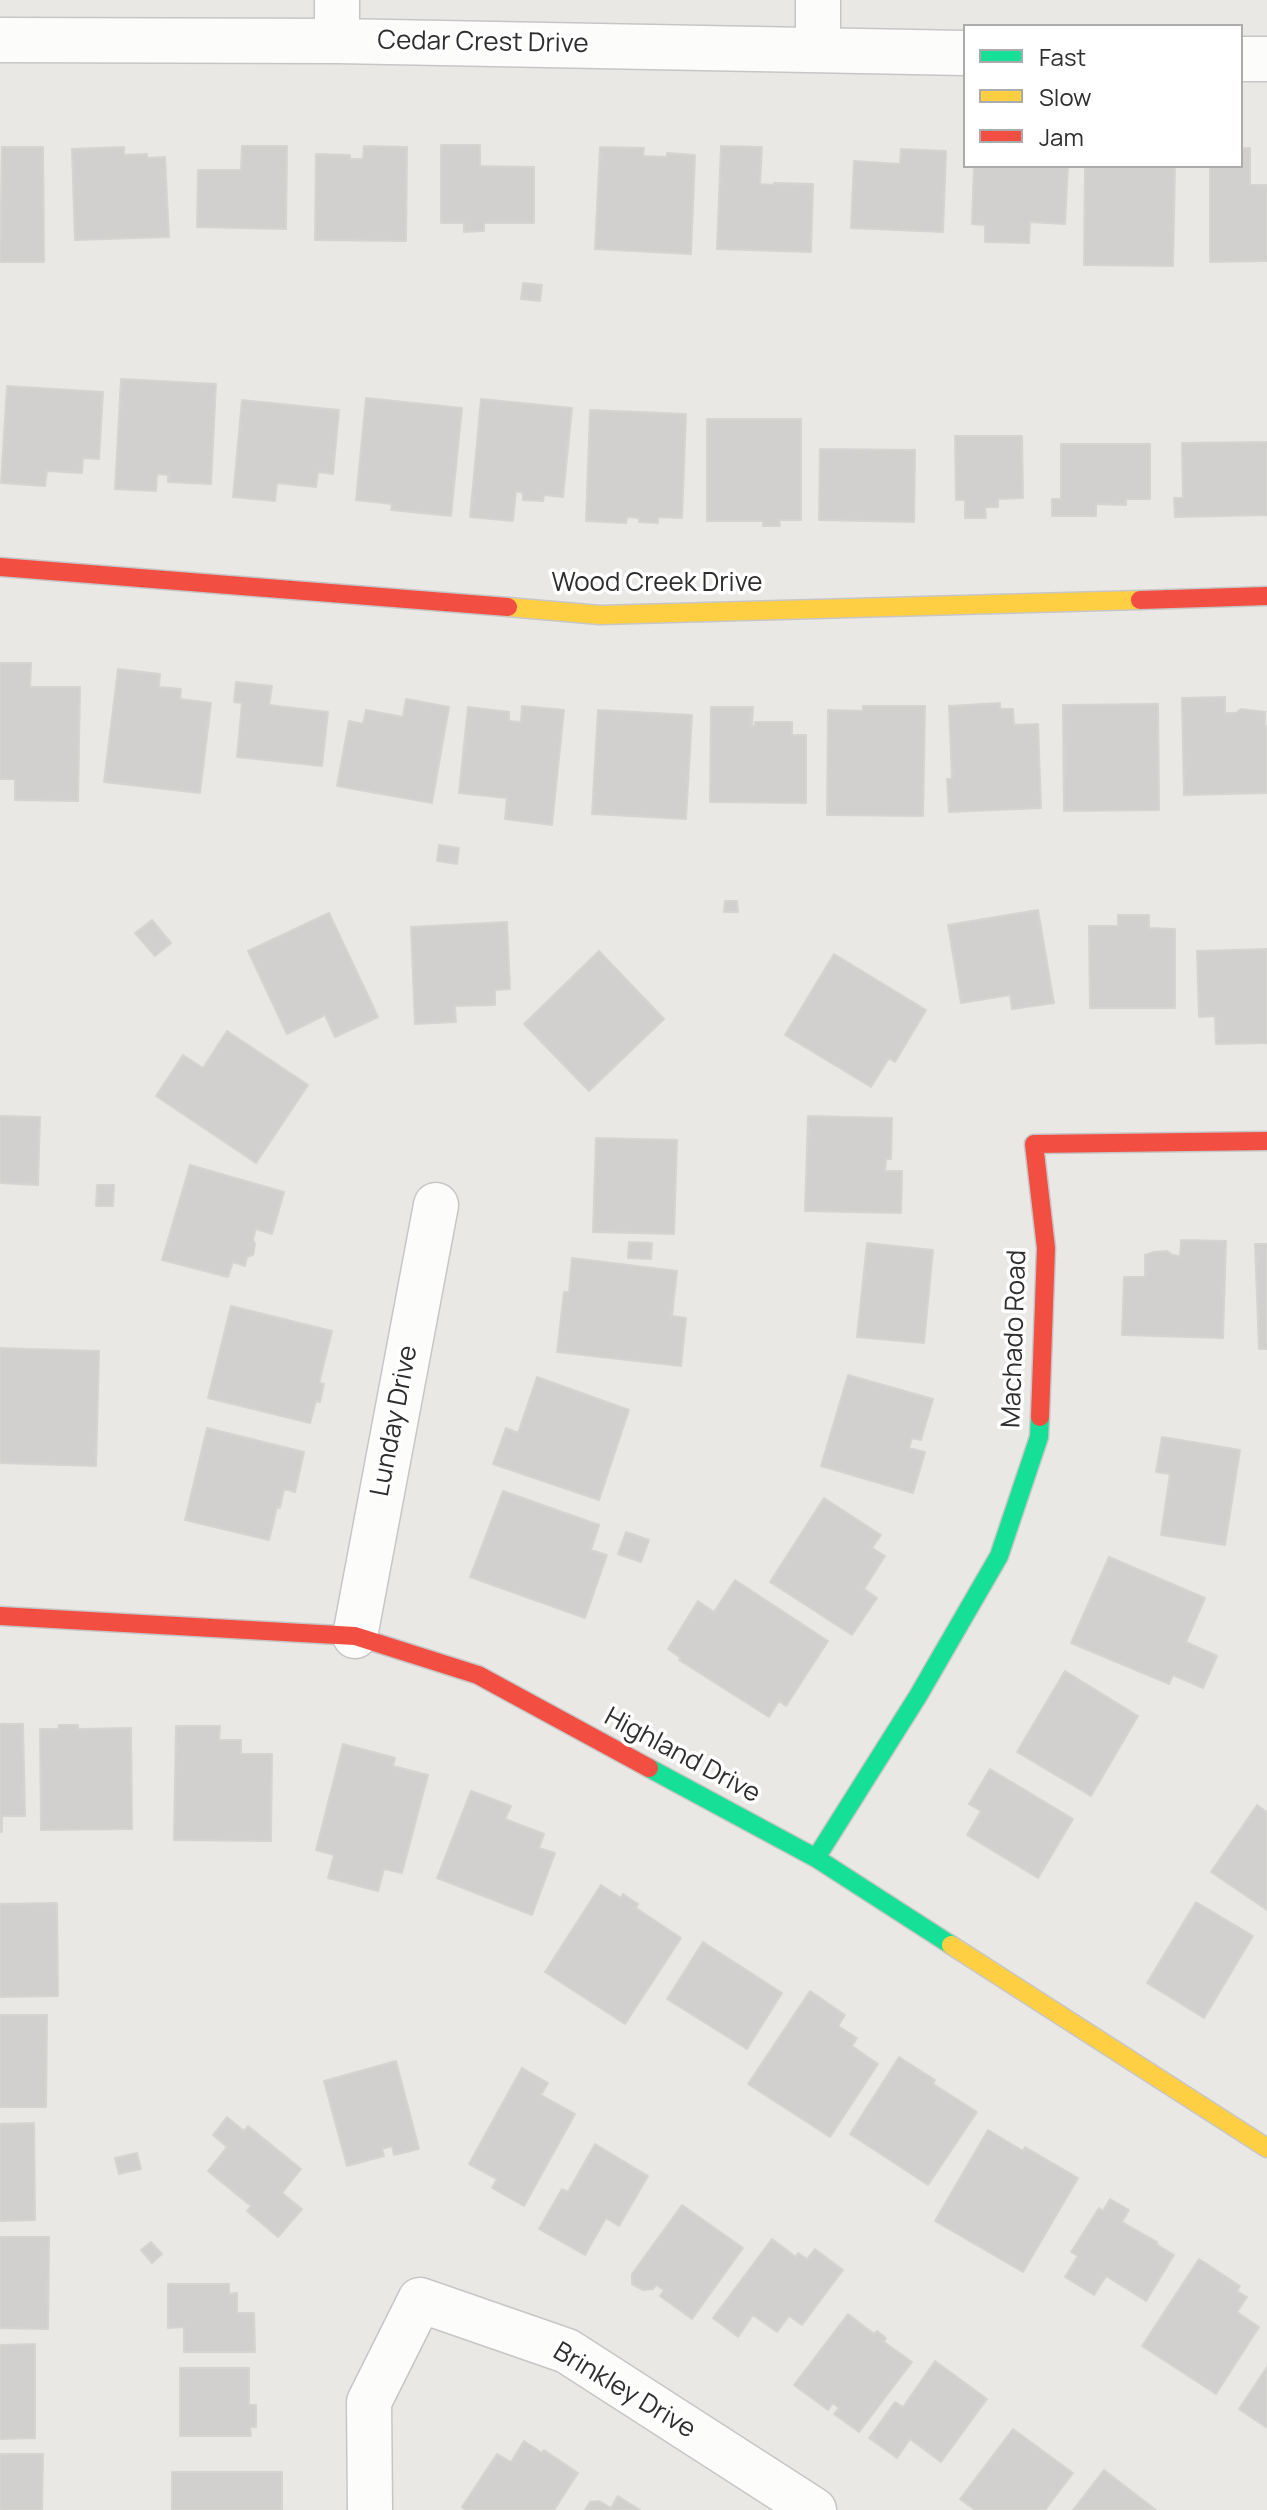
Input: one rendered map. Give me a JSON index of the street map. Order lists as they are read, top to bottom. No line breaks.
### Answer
{"streets":{"street":["Cedar Crest Drive","Wood Creek Drive","Machado Road","Lunday Drive","Highland Drive","Brinkley Drive"]},"crossings":[["Machado Road","Highland Drive"],["Lunday Drive","Highland Drive"]],"legend":["Fast","Slow","Jam"]}
